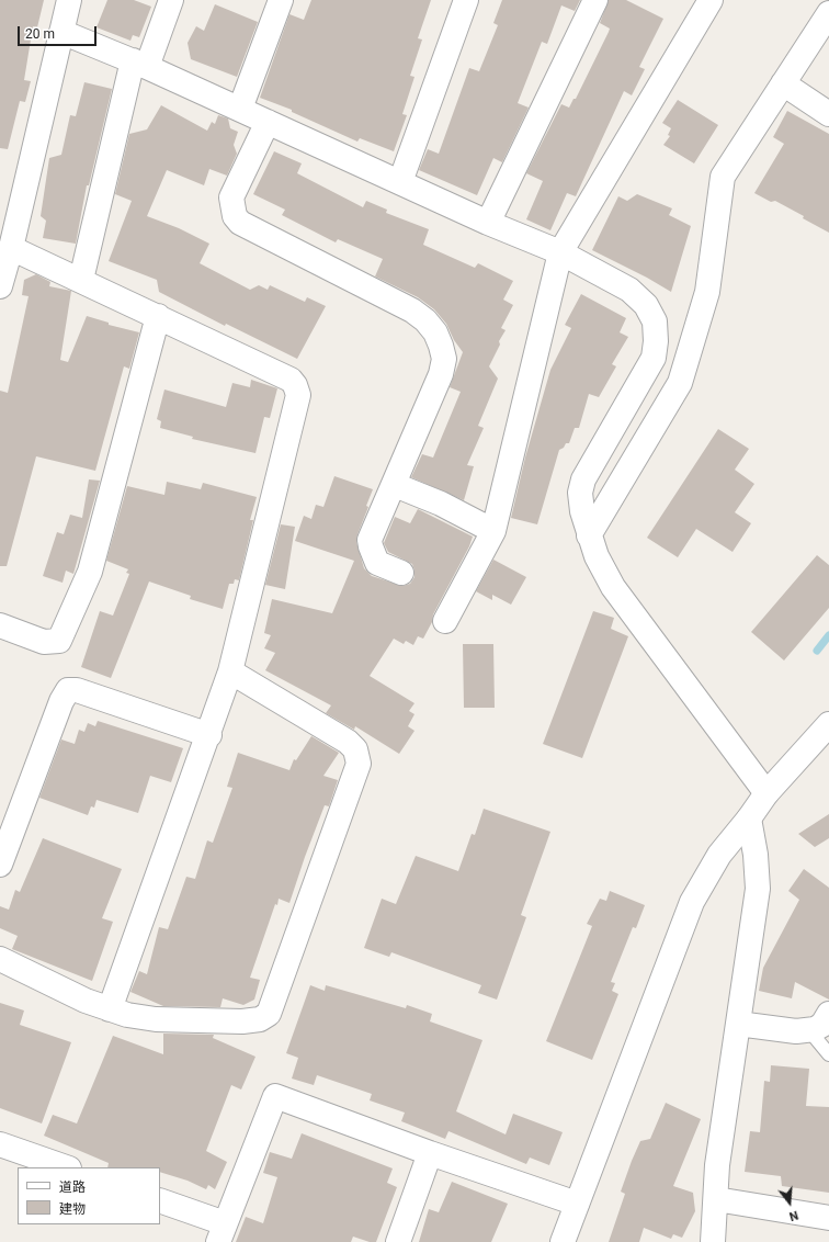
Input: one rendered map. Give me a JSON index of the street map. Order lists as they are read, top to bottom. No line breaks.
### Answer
{"legend":["道路","建物"],"scale_bar":"20 m","north":"bottom"}
